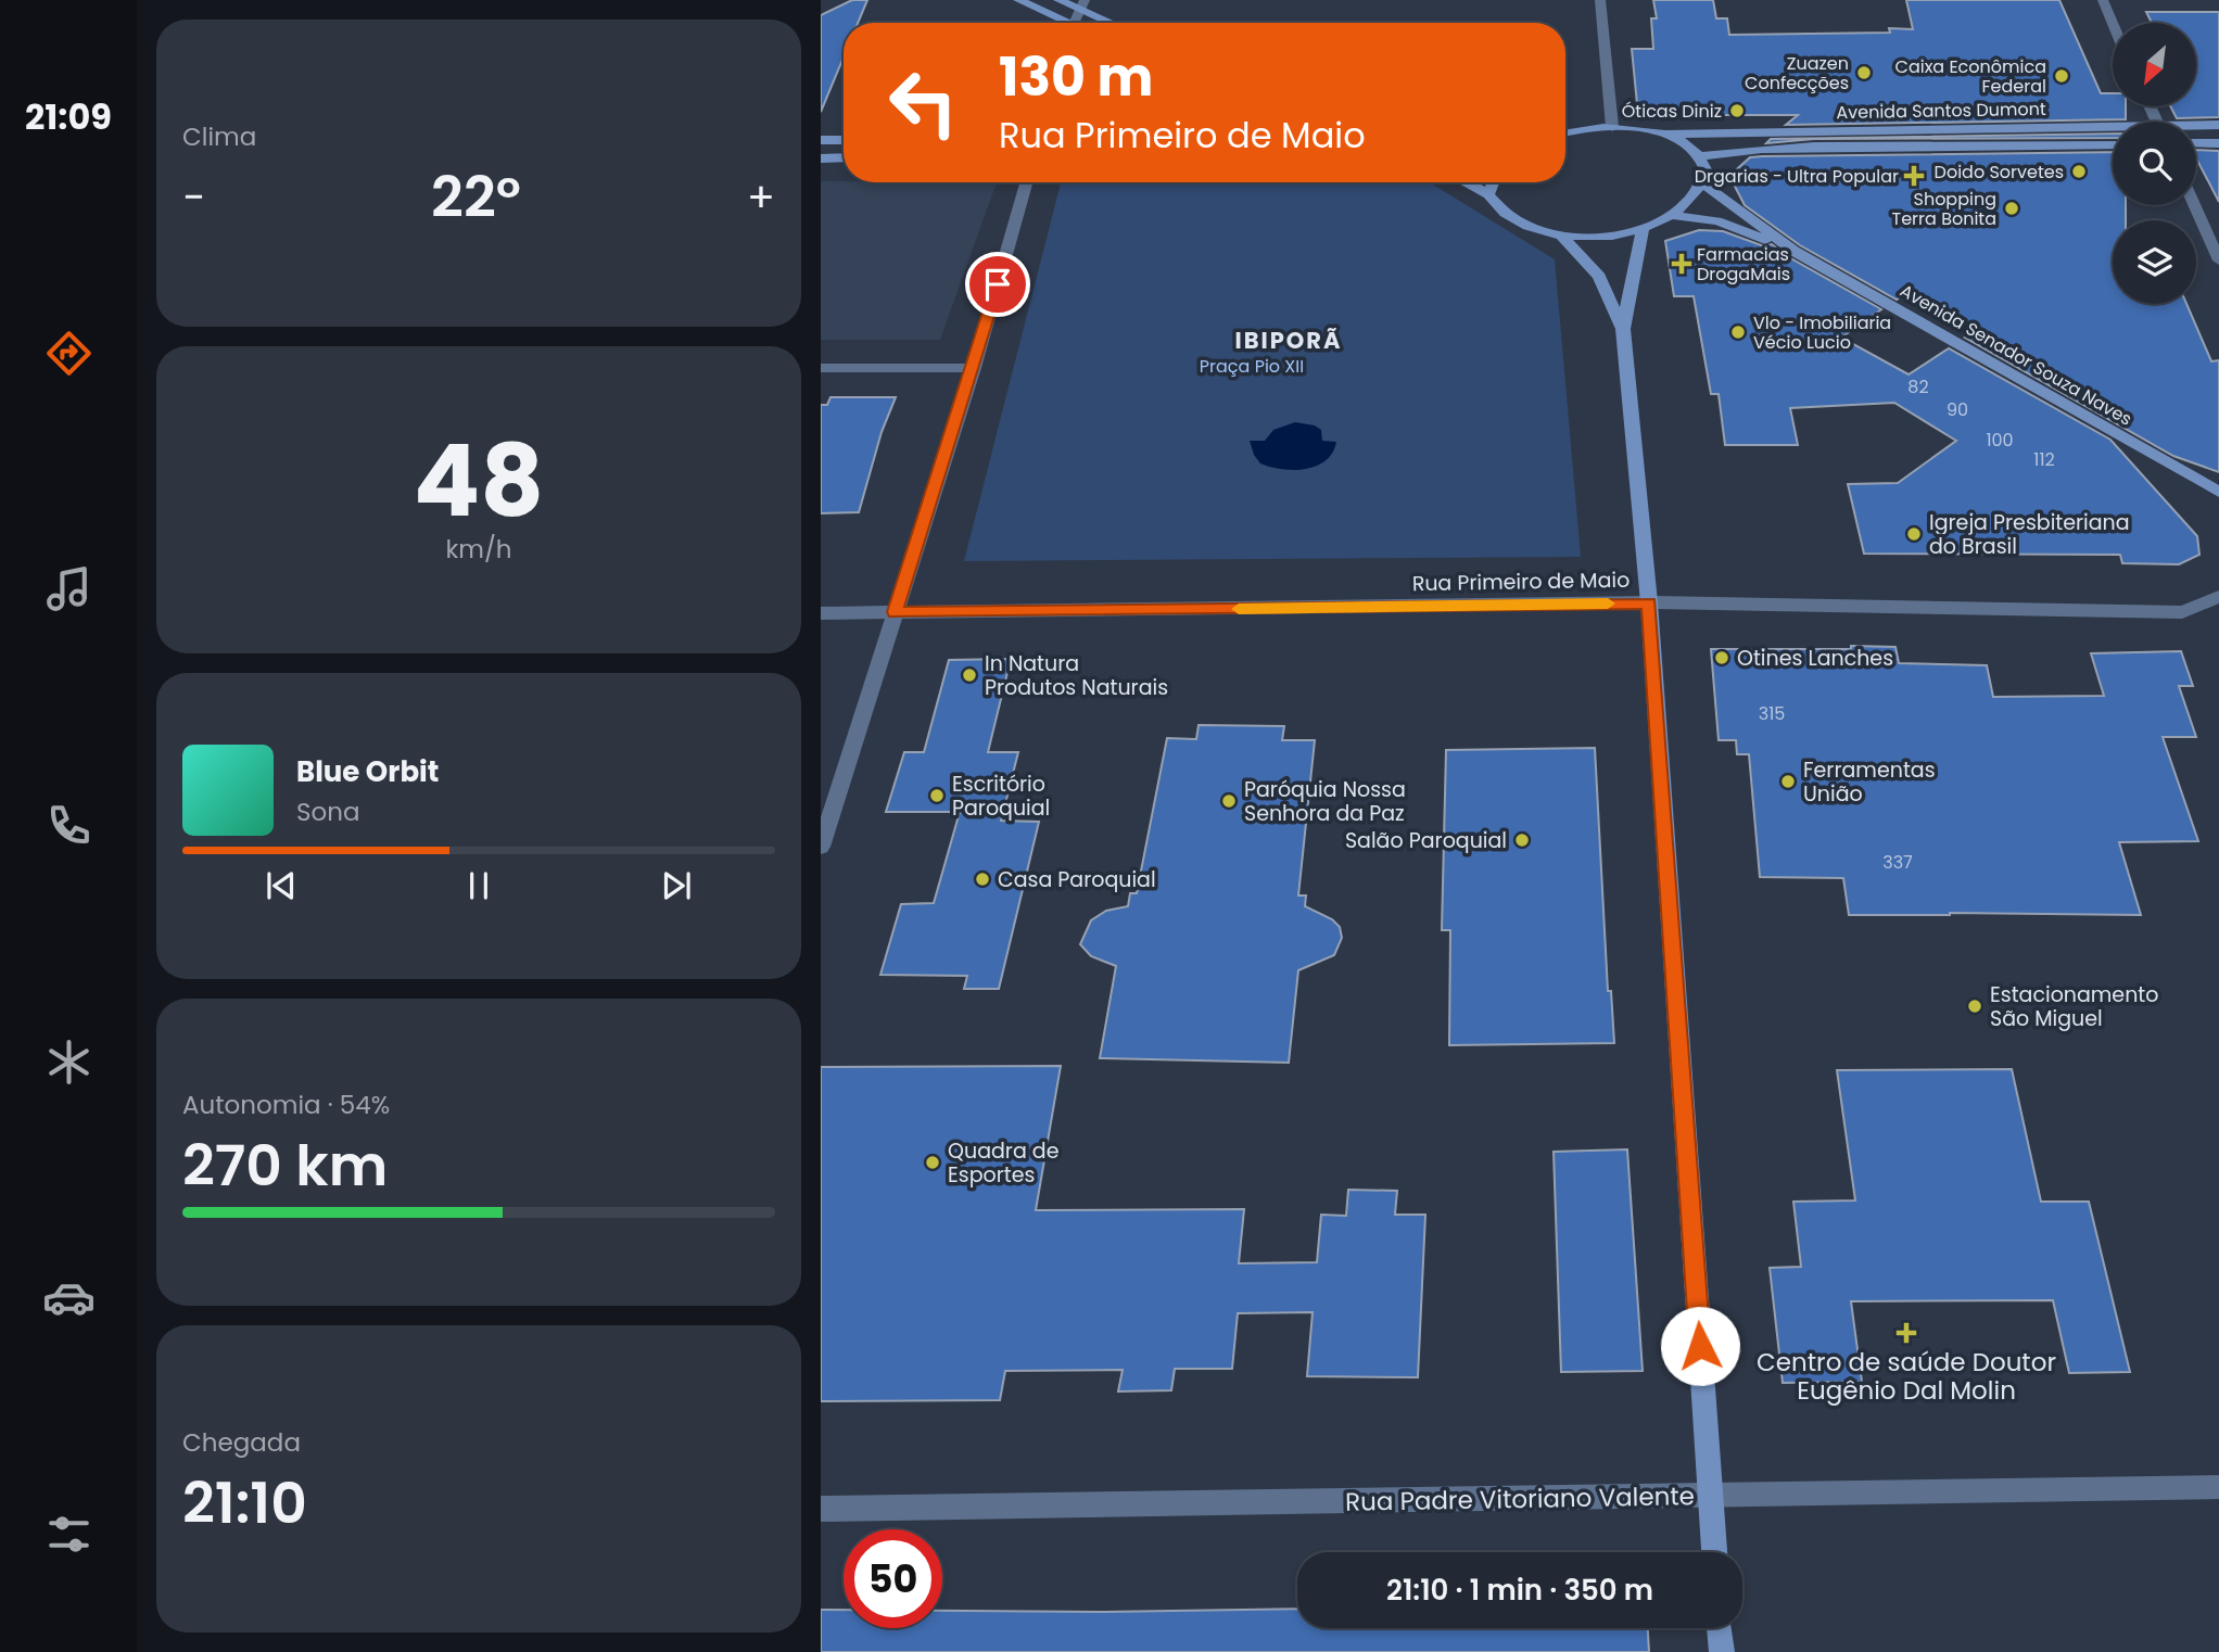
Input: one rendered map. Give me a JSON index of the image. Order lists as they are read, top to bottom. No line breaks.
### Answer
{"streets":{"main road":["Avenida Santos Dumont","Avenida Senador Souza Naves"],"street":["Rua Primeiro de Maio","Rua Padre Vitoriano Valente"]},"districts":["IBIPORÃ"],"parks":["Praça Pio XII"],"places":{"other":["Zuazen Confecções","Caixa Econômica Federal","Óticas Diniz","Doido Sorvetes","Shopping Terra Bonita","Vlo - Imobiliaria Vécio Lucio","Igreja Presbiteriana do Brasil","Otines Lanches","In Natura Produtos Naturais","Ferramentas União","Escritório Paroquial","Paróquia Nossa Senhora da Paz","Salão Paroquial","Casa Paroquial","Estacionamento São Miguel","Quadra de Esportes"],"health":["Drgarias - Ultra Popular","Farmacias DrogaMais","Centro de saúde Doutor Eugênio Dal Molin"]},"house_numbers":["82","90","100","112","315","337"],"north":"bottom left","page":{"tabs":"21:09","tile":["Clima",["48","km/h"],["Autonomia · 54%","270 km"],["Chegada","21:10"]],"turn":["130 m","Rua Primeiro de Maio"],"heat":["−","22°","+"],"song":["Blue Orbit","Sona"],"limit":"50","trip":"21:10 · 1 min · 350 m"}}
